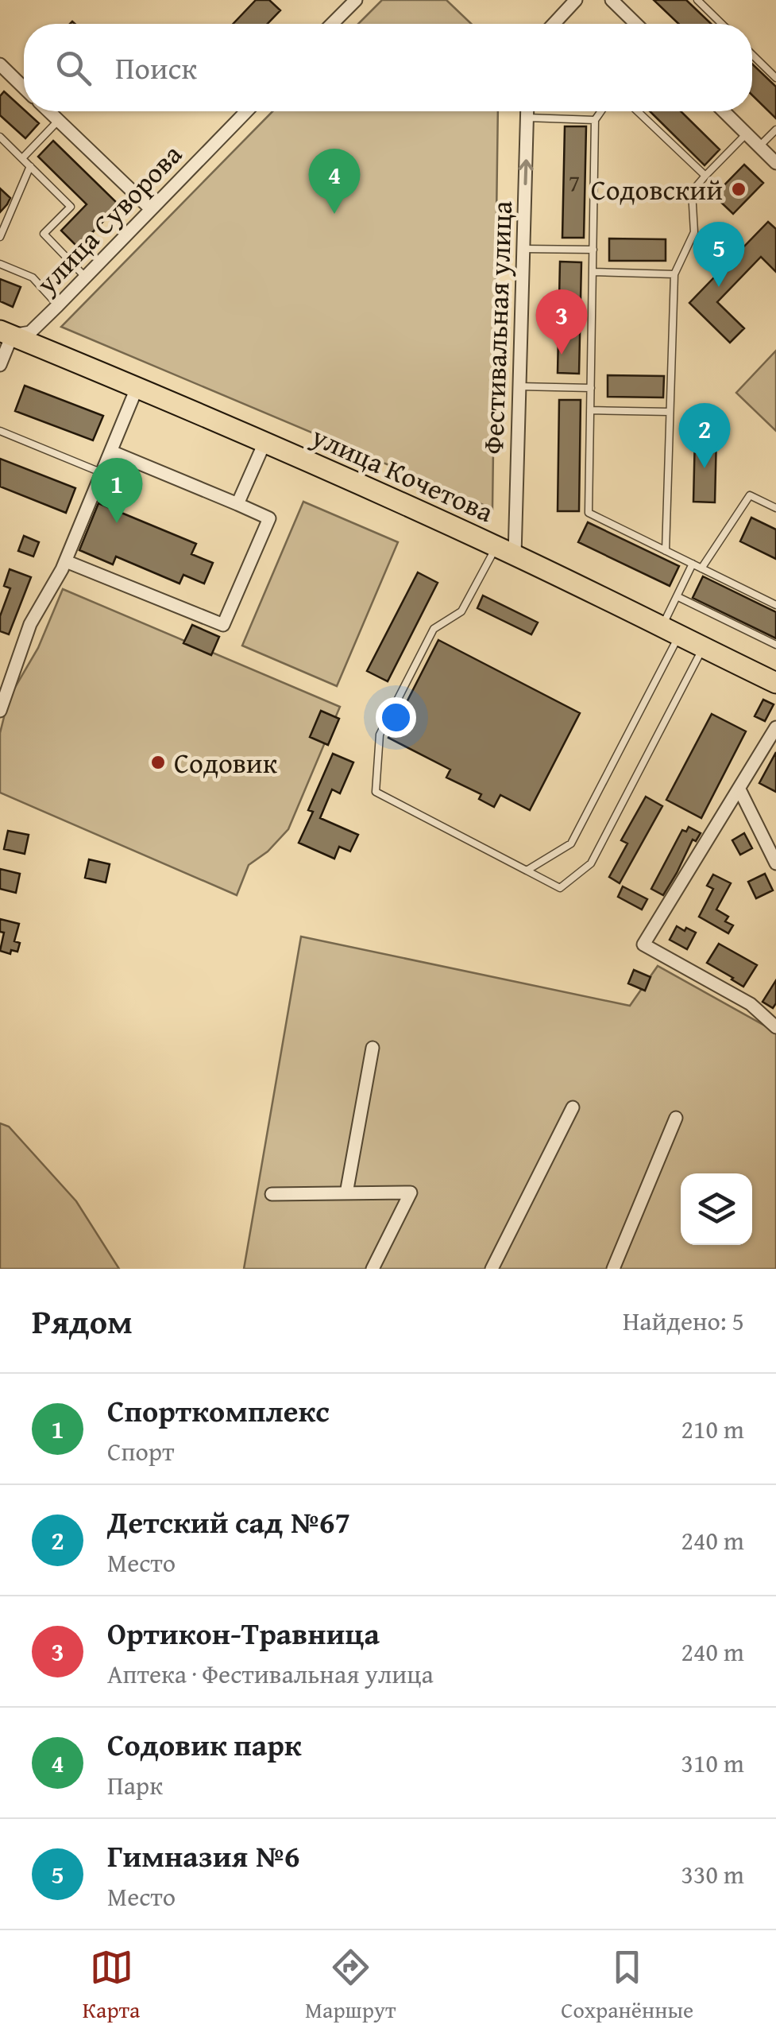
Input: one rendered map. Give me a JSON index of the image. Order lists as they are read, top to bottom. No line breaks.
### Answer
{"streets":{"main road":["улица Кочетова"],"street":["улица Суворова","Фестивальная улица"]},"crossings":[["улица Суворова","улица Кочетова"],["Фестивальная улица","улица Кочетова"]],"places":["Содовский","Содовик"],"house_numbers":["7"],"page":{"search":"Поиск","pins":["4","5","3","2","1"],"heading":["Рядом","Найдено: 5"],"list":[{"mark":"1","name":"Спорткомплекс","note":"Спорт","value":"210 m"},{"mark":"2","name":"Детский сад №67","note":"Место","value":"240 m"},{"mark":"3","name":"Ортикон-Травница","note":"Аптека · Фестивальная улица","value":"240 m"},{"mark":"4","name":"Содовик парк","note":"Парк","value":"310 m"},{"mark":"5","name":"Гимназия №6","note":"Место","value":"330 m"}],"nav":["Карта","Маршрут","Сохранённые"]}}
